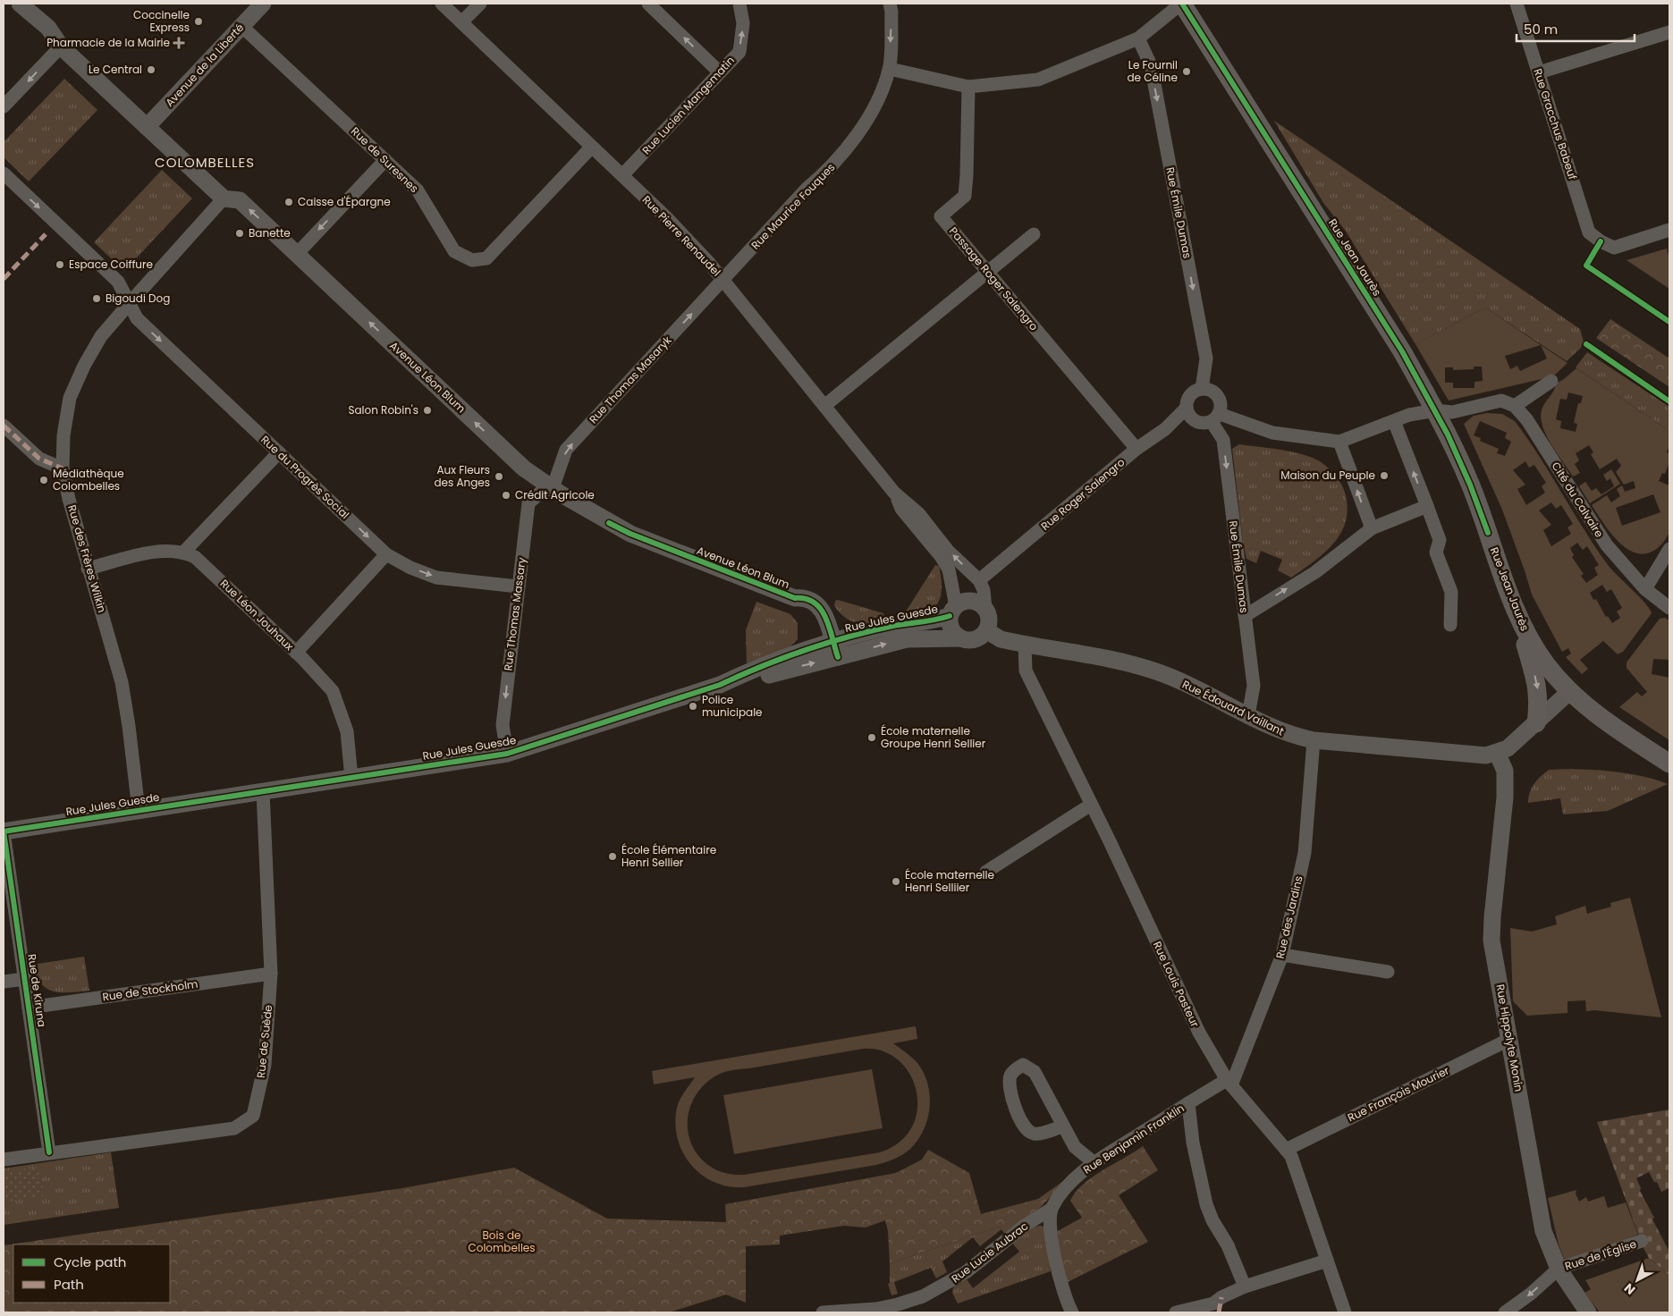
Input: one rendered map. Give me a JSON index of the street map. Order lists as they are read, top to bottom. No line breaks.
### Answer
{"streets":{"main road":["Rue Jean Jaurès"],"street":["Avenue de la Liberté","Rue Lucien Mangematin","Rue Gracchus Babeuf","Rue de Suresnes","Rue Maurice Fouques","Rue Émile Dumas","Rue Pierre Renaudel","Passage Roger Salengro","Avenue Léon Blum","Rue Thomas Masaryk","Rue du Progrès Social","Rue Roger Salengro","Cité du Calvaire","Rue des Frères Wilkin","Rue Thomas Massary","Rue Léon Jouhaux","Rue Jules Guesde","Rue Édouard Vaillant","Rue des Jardins","Rue Louis Pasteur","Rue de Kiruna","Rue de Stockholm","Rue Hippolyte Monin","Rue de Suède","Rue François Mourier","Rue Benjamin Franklin","Rue Lucie Aubrac","Rue de l'Église"]},"crossings":[["Avenue de la Liberté","Rue de Suresnes"],["Rue Lucien Mangematin","Rue Pierre Renaudel"],["Rue de Suresnes","Rue Pierre Renaudel"],["Rue Maurice Fouques","Rue Pierre Renaudel"],["Rue Maurice Fouques","Rue Thomas Masaryk"],["Rue Émile Dumas","Rue Roger Salengro"],["Rue Émile Dumas","Rue Édouard Vaillant"],["Rue Pierre Renaudel","Rue Thomas Masaryk"],["Rue Pierre Renaudel","Rue Roger Salengro"],["Rue Pierre Renaudel","Rue Jules Guesde"],["Rue Pierre Renaudel","Rue Édouard Vaillant"],["Rue Jean Jaurès","Rue Édouard Vaillant"],["Passage Roger Salengro","Rue Roger Salengro"],["Avenue Léon Blum","Rue Thomas Masaryk"],["Avenue Léon Blum","Rue des Frères Wilkin"],["Avenue Léon Blum","Rue Thomas Massary"],["Avenue Léon Blum","Rue Jules Guesde"],["Rue Thomas Masaryk","Rue Thomas Massary"],["Rue du Progrès Social","Rue des Frères Wilkin"],["Rue du Progrès Social","Rue Thomas Massary"],["Rue des Frères Wilkin","Rue Jules Guesde"],["Rue Thomas Massary","Rue Jules Guesde"],["Rue Léon Jouhaux","Rue Jules Guesde"],["Rue Jules Guesde","Rue Édouard Vaillant"],["Rue Jules Guesde","Rue de Kiruna"],["Rue Jules Guesde","Rue de Suède"],["Rue Édouard Vaillant","Rue des Jardins"],["Rue Édouard Vaillant","Rue Louis Pasteur"],["Rue Édouard Vaillant","Rue Hippolyte Monin"],["Rue des Jardins","Rue Louis Pasteur"],["Rue des Jardins","Rue Benjamin Franklin"],["Rue Louis Pasteur","Rue François Mourier"],["Rue Louis Pasteur","Rue Benjamin Franklin"],["Rue de Kiruna","Rue de Stockholm"],["Rue de Kiruna","Rue de Suède"],["Rue de Stockholm","Rue de Suède"],["Rue Hippolyte Monin","Rue François Mourier"],["Rue Hippolyte Monin","Rue de l'Église"],["Rue Benjamin Franklin","Rue Lucie Aubrac"]],"one_way":["Rue Émile Dumas","Avenue Léon Blum","Rue Thomas Masaryk","Rue du Progrès Social","Rue Thomas Massary"],"districts":["COLOMBELLES"],"parks":["Bois de Colombelles"],"places":{"other":["Coccinelle Express","Le Central","Le Fournil de Céline","Caisse d'Épargne","Banette","Espace Coiffure","Bigoudi Dog","Salon Robin's","Maison du Peuple","Aux Fleurs des Anges","Médiathèque Colombelles","Crédit Agricole","Police municipale","École maternelle Groupe Henri Sellier","École Élémentaire Henri Sellier","École maternelle Henri Selliier"],"health":["Pharmacie de la Mairie"]},"legend":["Cycle path","Path"],"scale_bar":"50 m","north":"bottom left"}
